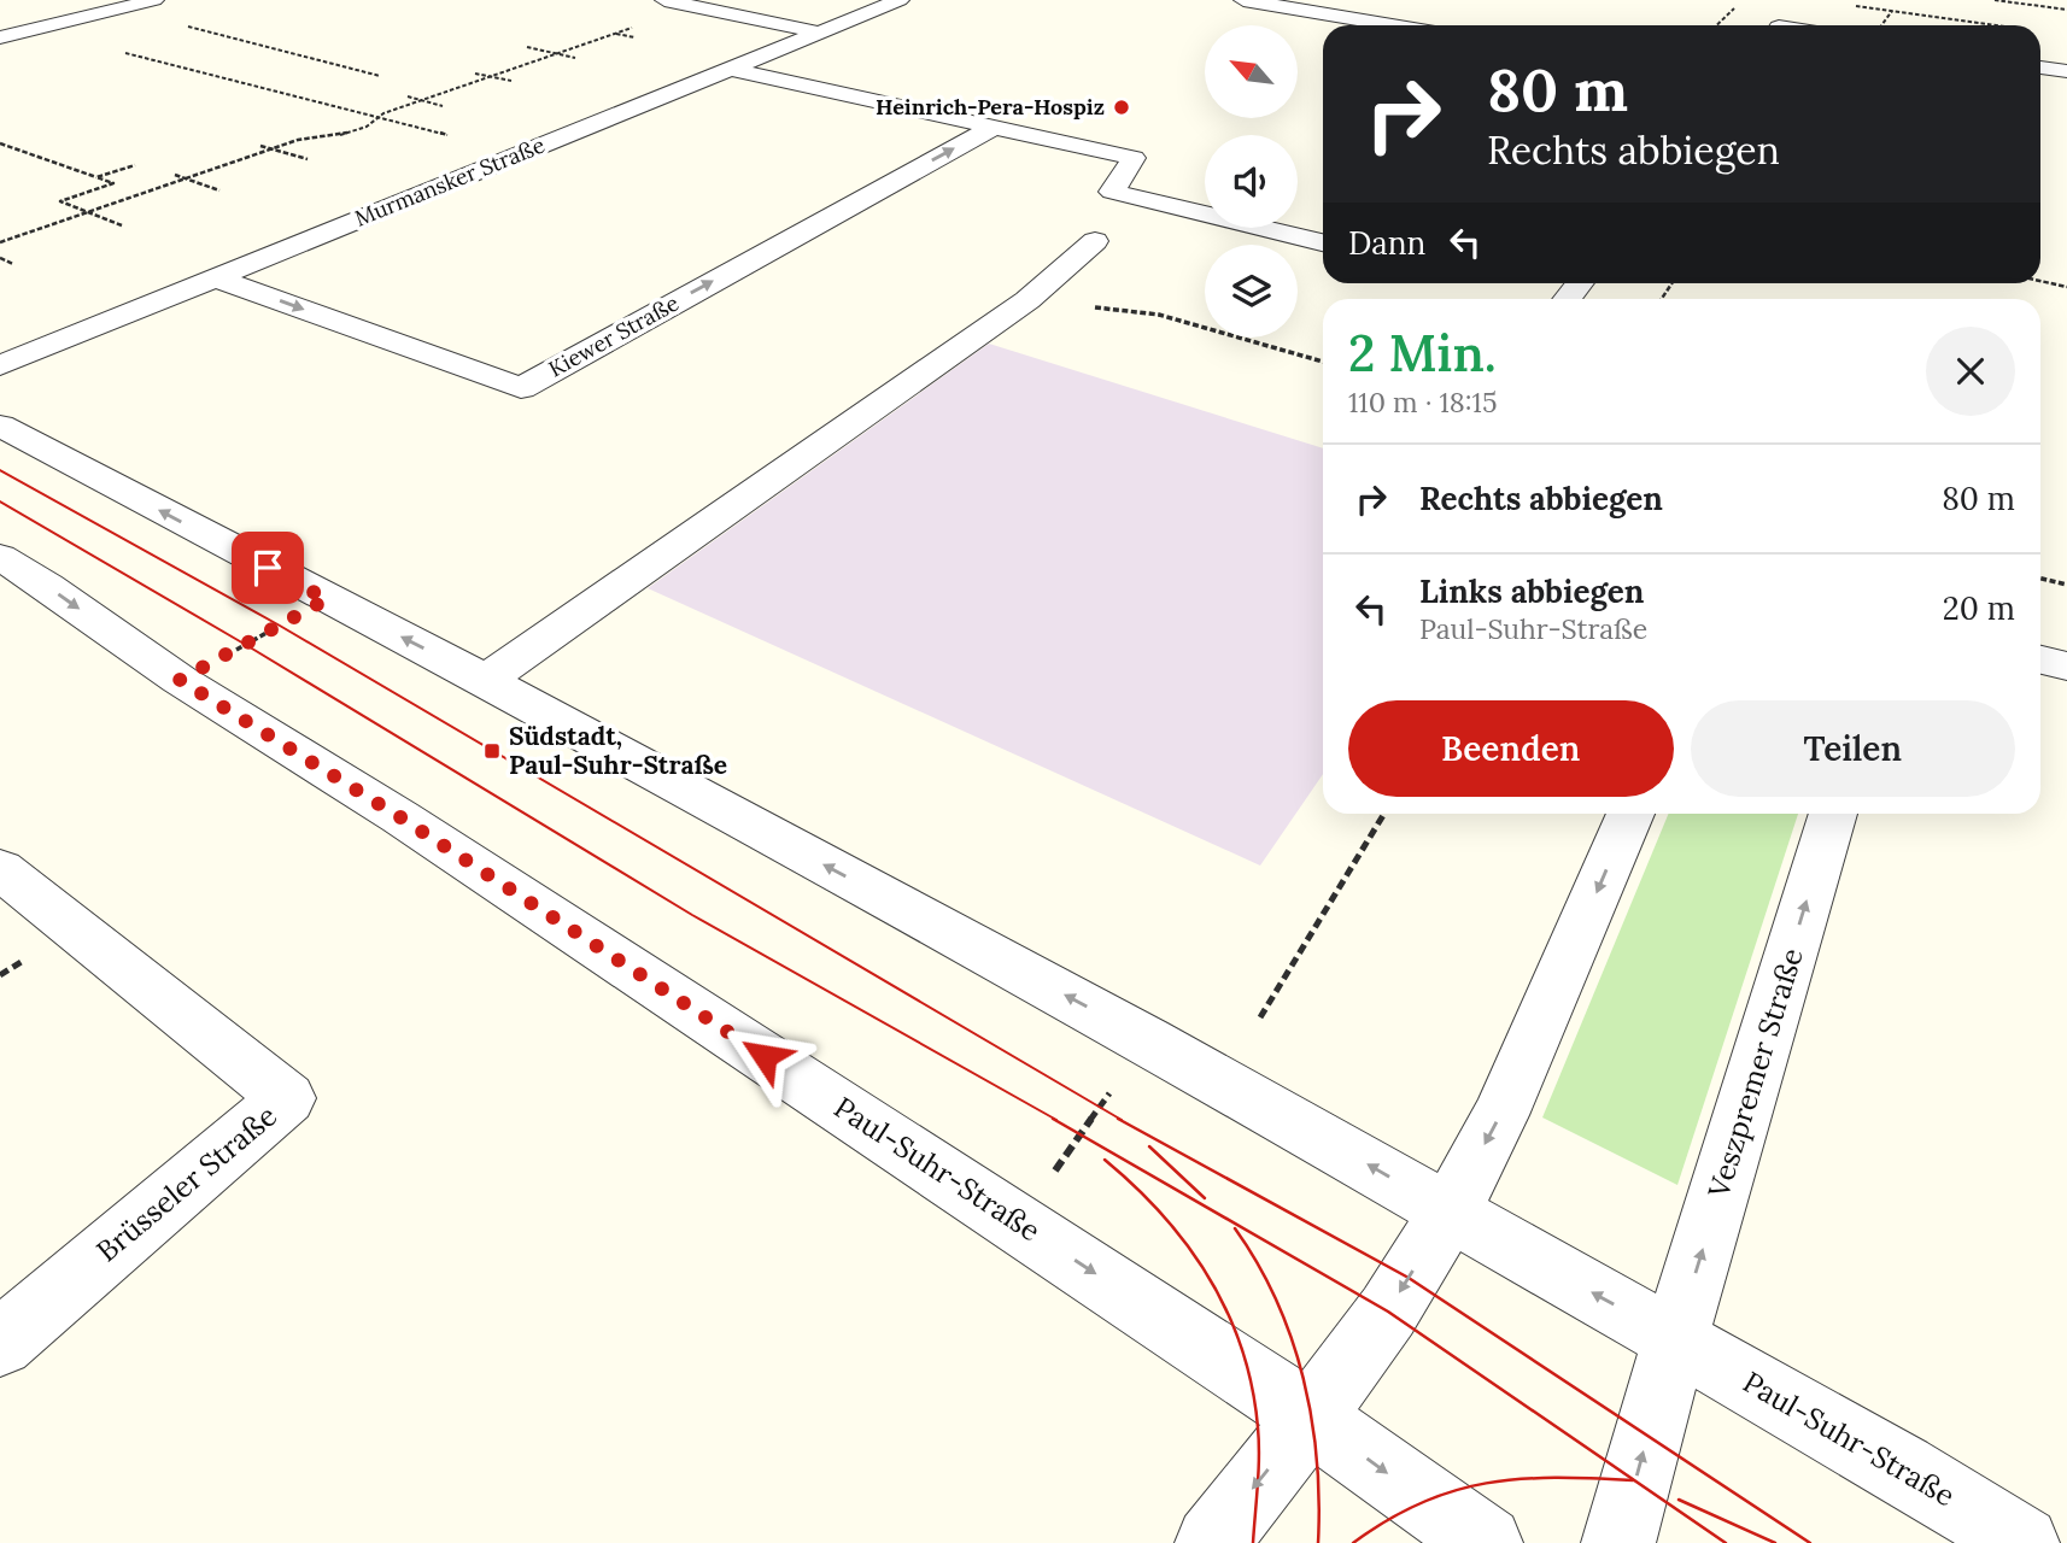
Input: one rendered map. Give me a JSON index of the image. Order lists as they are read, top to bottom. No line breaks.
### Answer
{"streets":{"street":["Murmansker Straße","Kiewer Straße","Veszpremer Straße","Paul-Suhr-Straße","Brüsseler Straße"]},"crossings":[["Murmansker Straße","Kiewer Straße"],["Veszpremer Straße","Paul-Suhr-Straße"]],"places":{"other":["Heinrich-Pera-Hospiz"],"transit":["Südstadt, Paul-Suhr-Straße"]},"north":"top left","page":{"turn":["80 m","Rechts abbiegen"],"then":"Dann","heading":["2 Min.","110 m · 18:15"],"list":[{"name":"Rechts abbiegen","value":"80 m"},{"name":"Links abbiegen","note":"Paul-Suhr-Straße","value":"20 m"}],"buttons":["Beenden","Teilen"]}}
